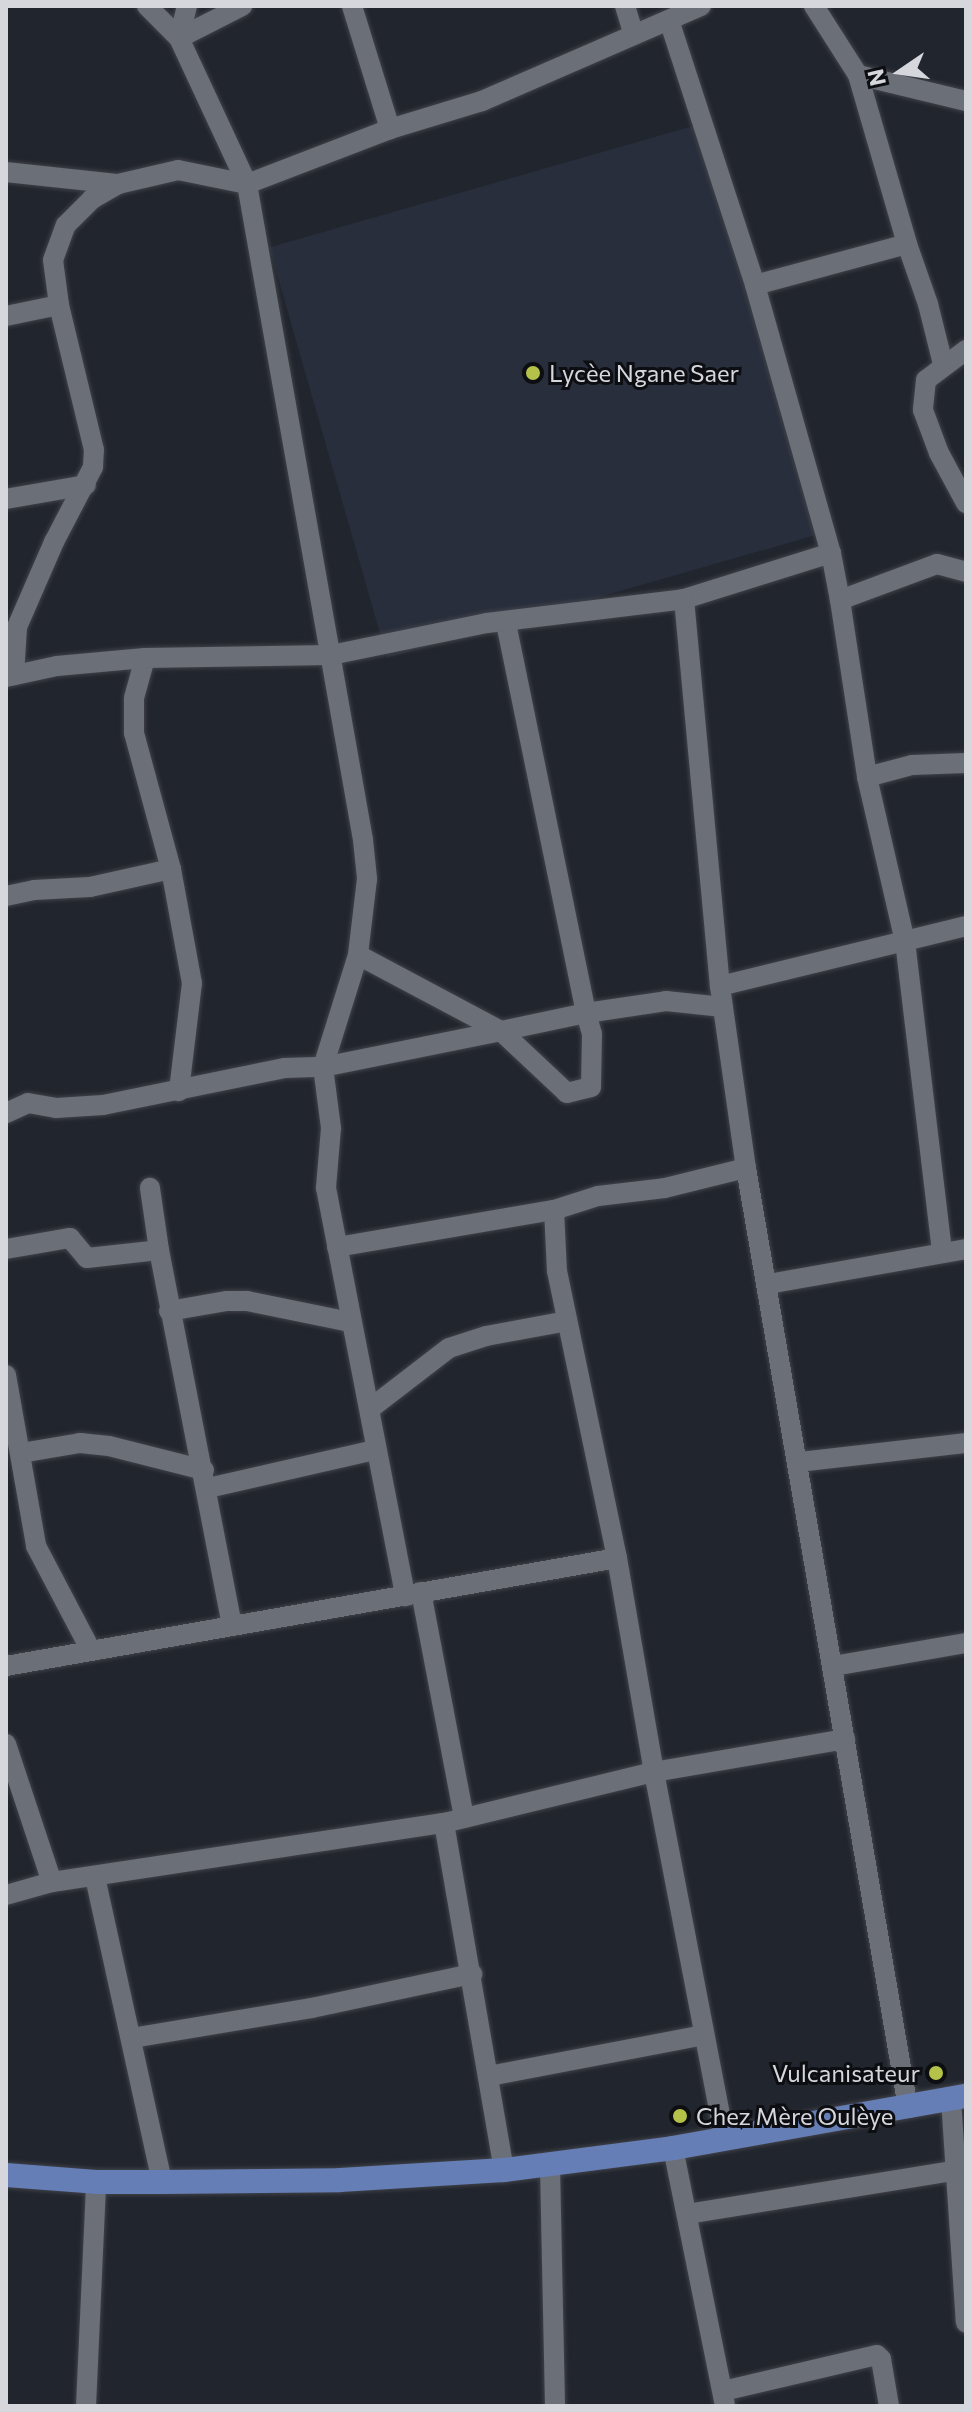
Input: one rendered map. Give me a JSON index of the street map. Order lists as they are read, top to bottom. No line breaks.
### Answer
{"places":["Lycèe Ngane Saer","Vulcanisateur","Chez Mère Oulèye"],"north":"left"}
